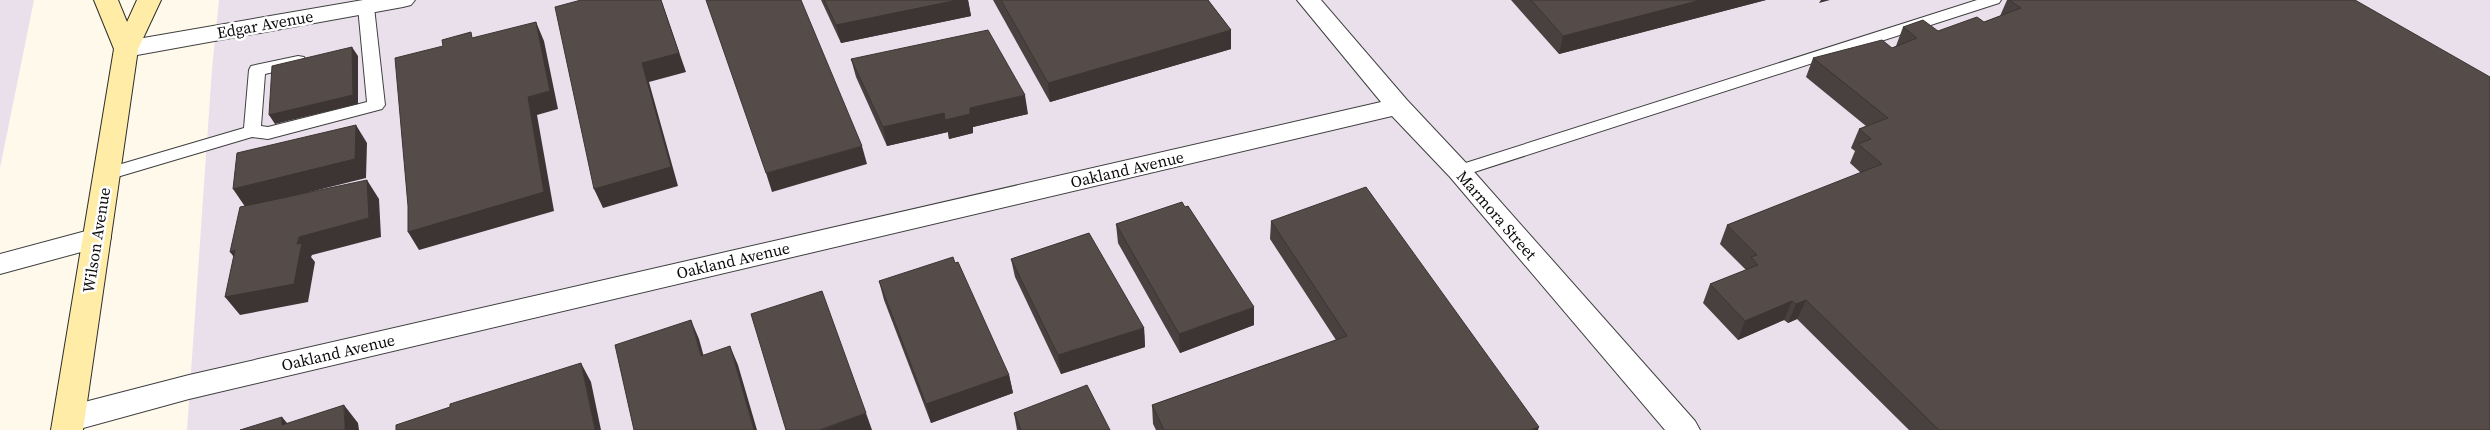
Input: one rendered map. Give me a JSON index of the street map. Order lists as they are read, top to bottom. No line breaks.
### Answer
{"streets":{"main road":["Wilson Avenue"],"street":["Edgar Avenue","Oakland Avenue","Marmora Street"]},"crossings":[["Edgar Avenue","Wilson Avenue"],["Oakland Avenue","Marmora Street"],["Oakland Avenue","Wilson Avenue"]]}
